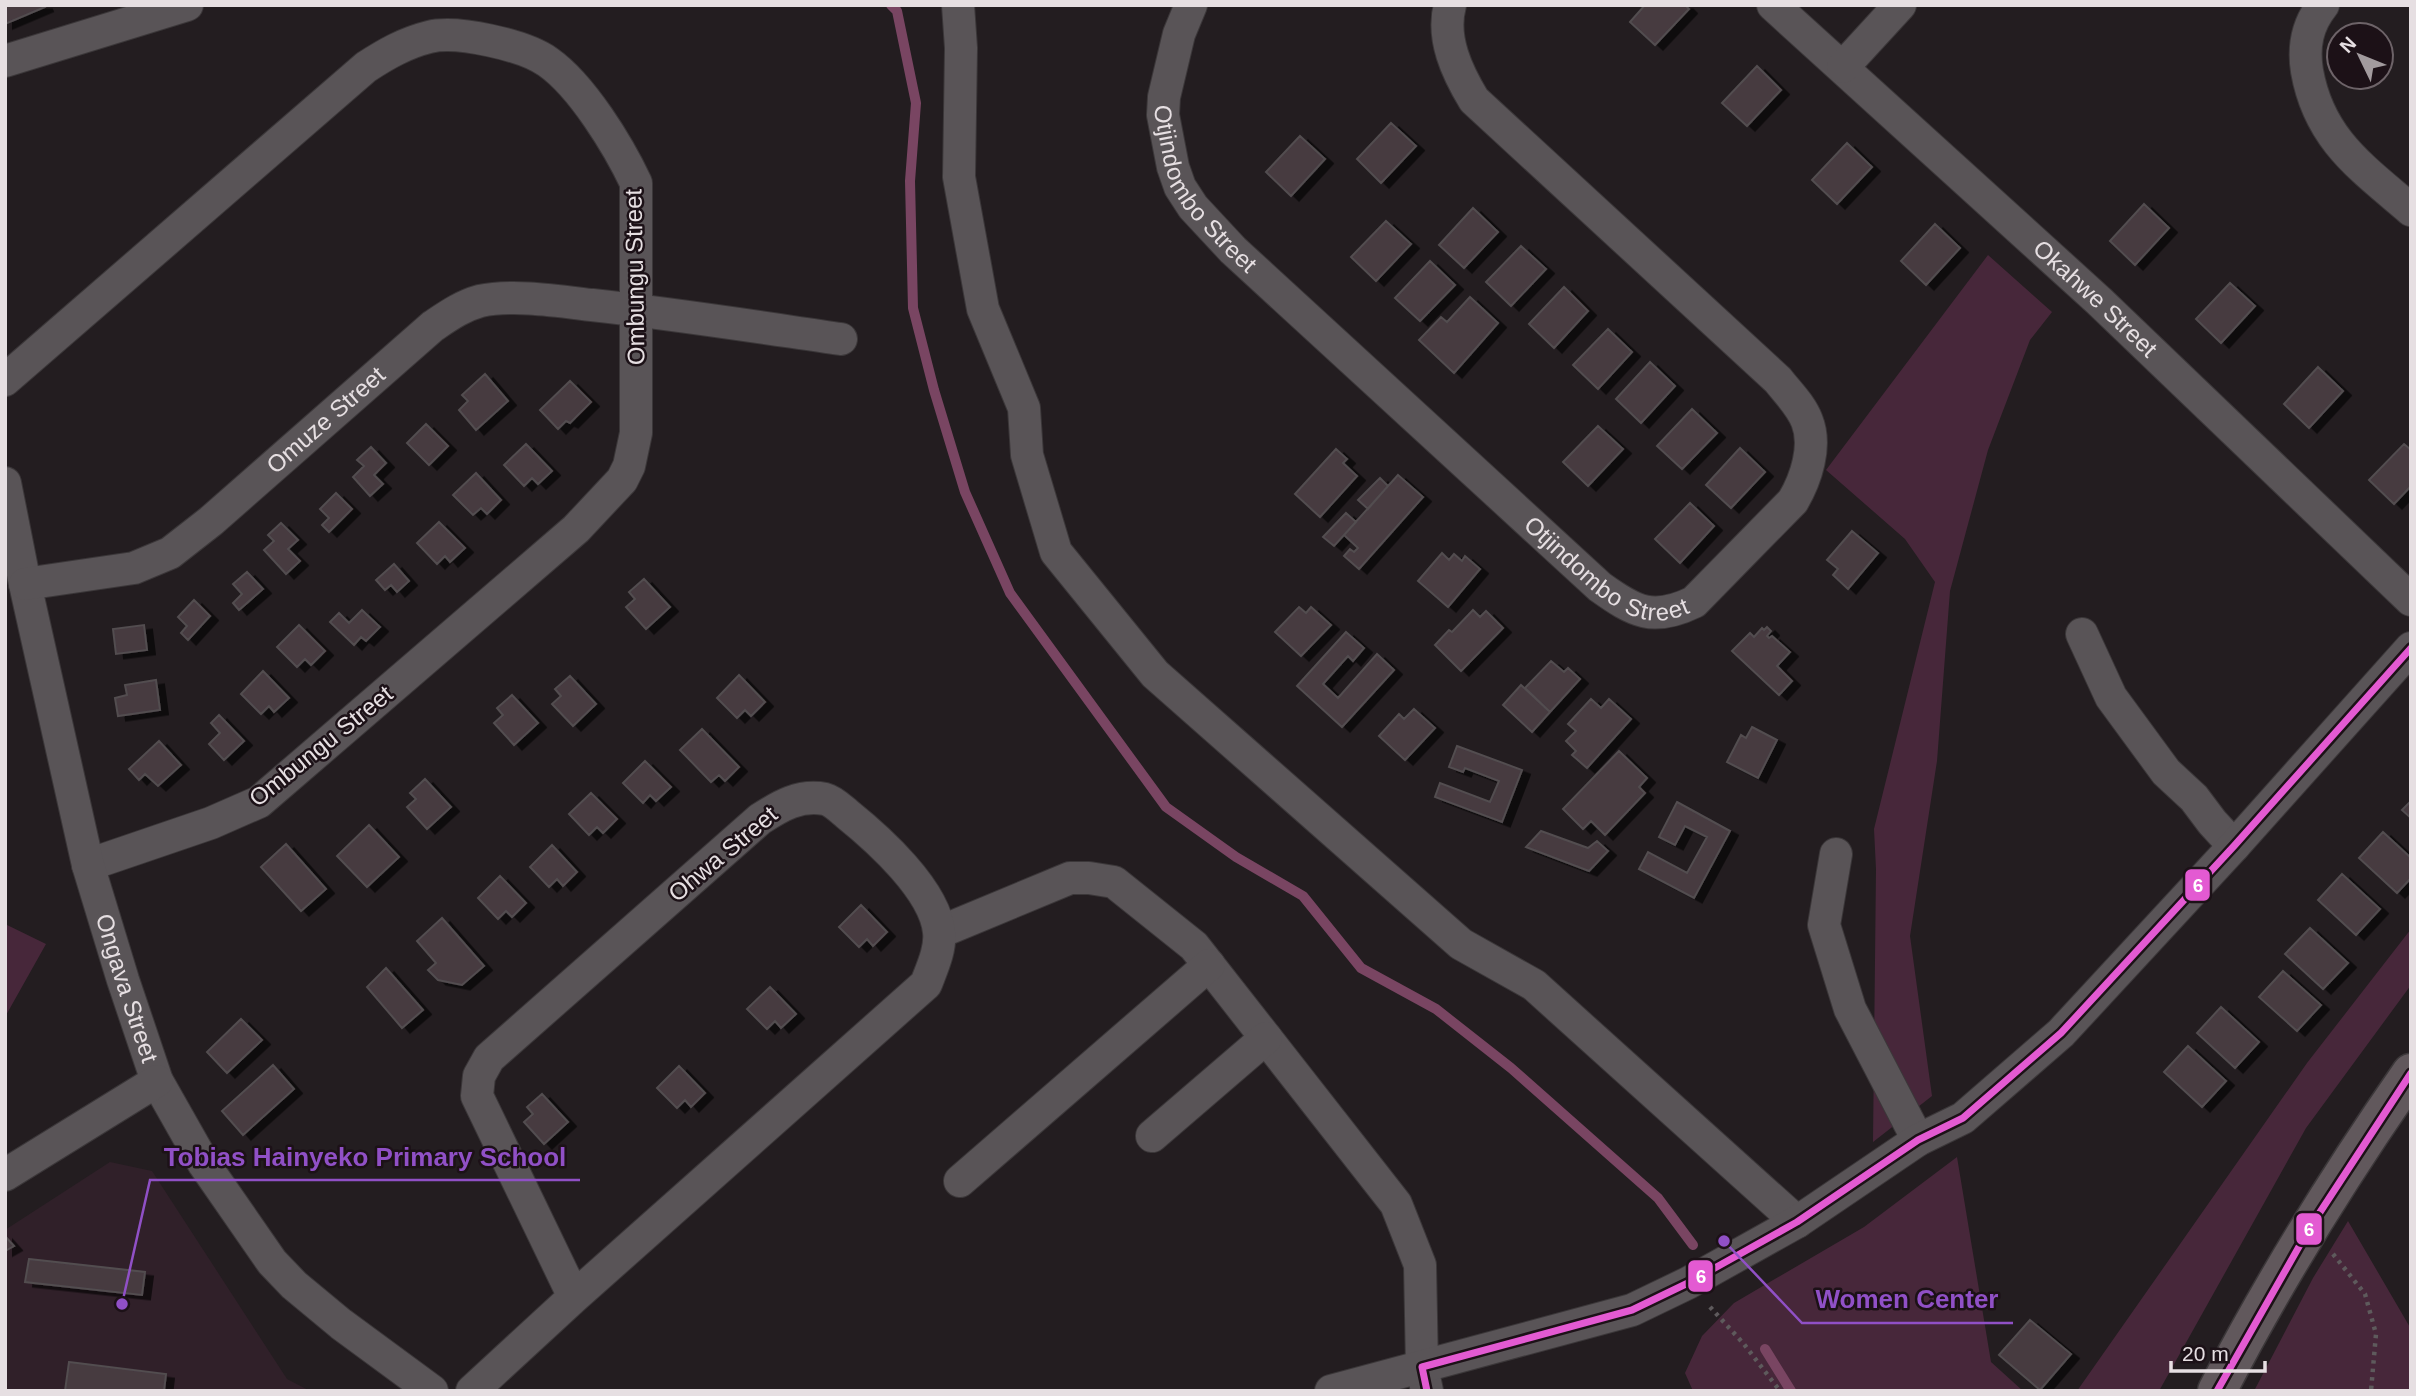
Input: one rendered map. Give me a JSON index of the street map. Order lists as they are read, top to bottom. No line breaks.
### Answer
{"streets":{"street":["Otjindombo Street","Ombungu Street","Okahwe Street","Omuze Street","Ohwa Street","Ongava Street"]},"crossings":[["Ombungu Street","Omuze Street"],["Ombungu Street","Ongava Street"],["Omuze Street","Ongava Street"]],"places":["Women Center","Tobias Hainyeko Primary School"],"lines":["transit line 6"],"scale_bar":"20 m","north":"top left"}
